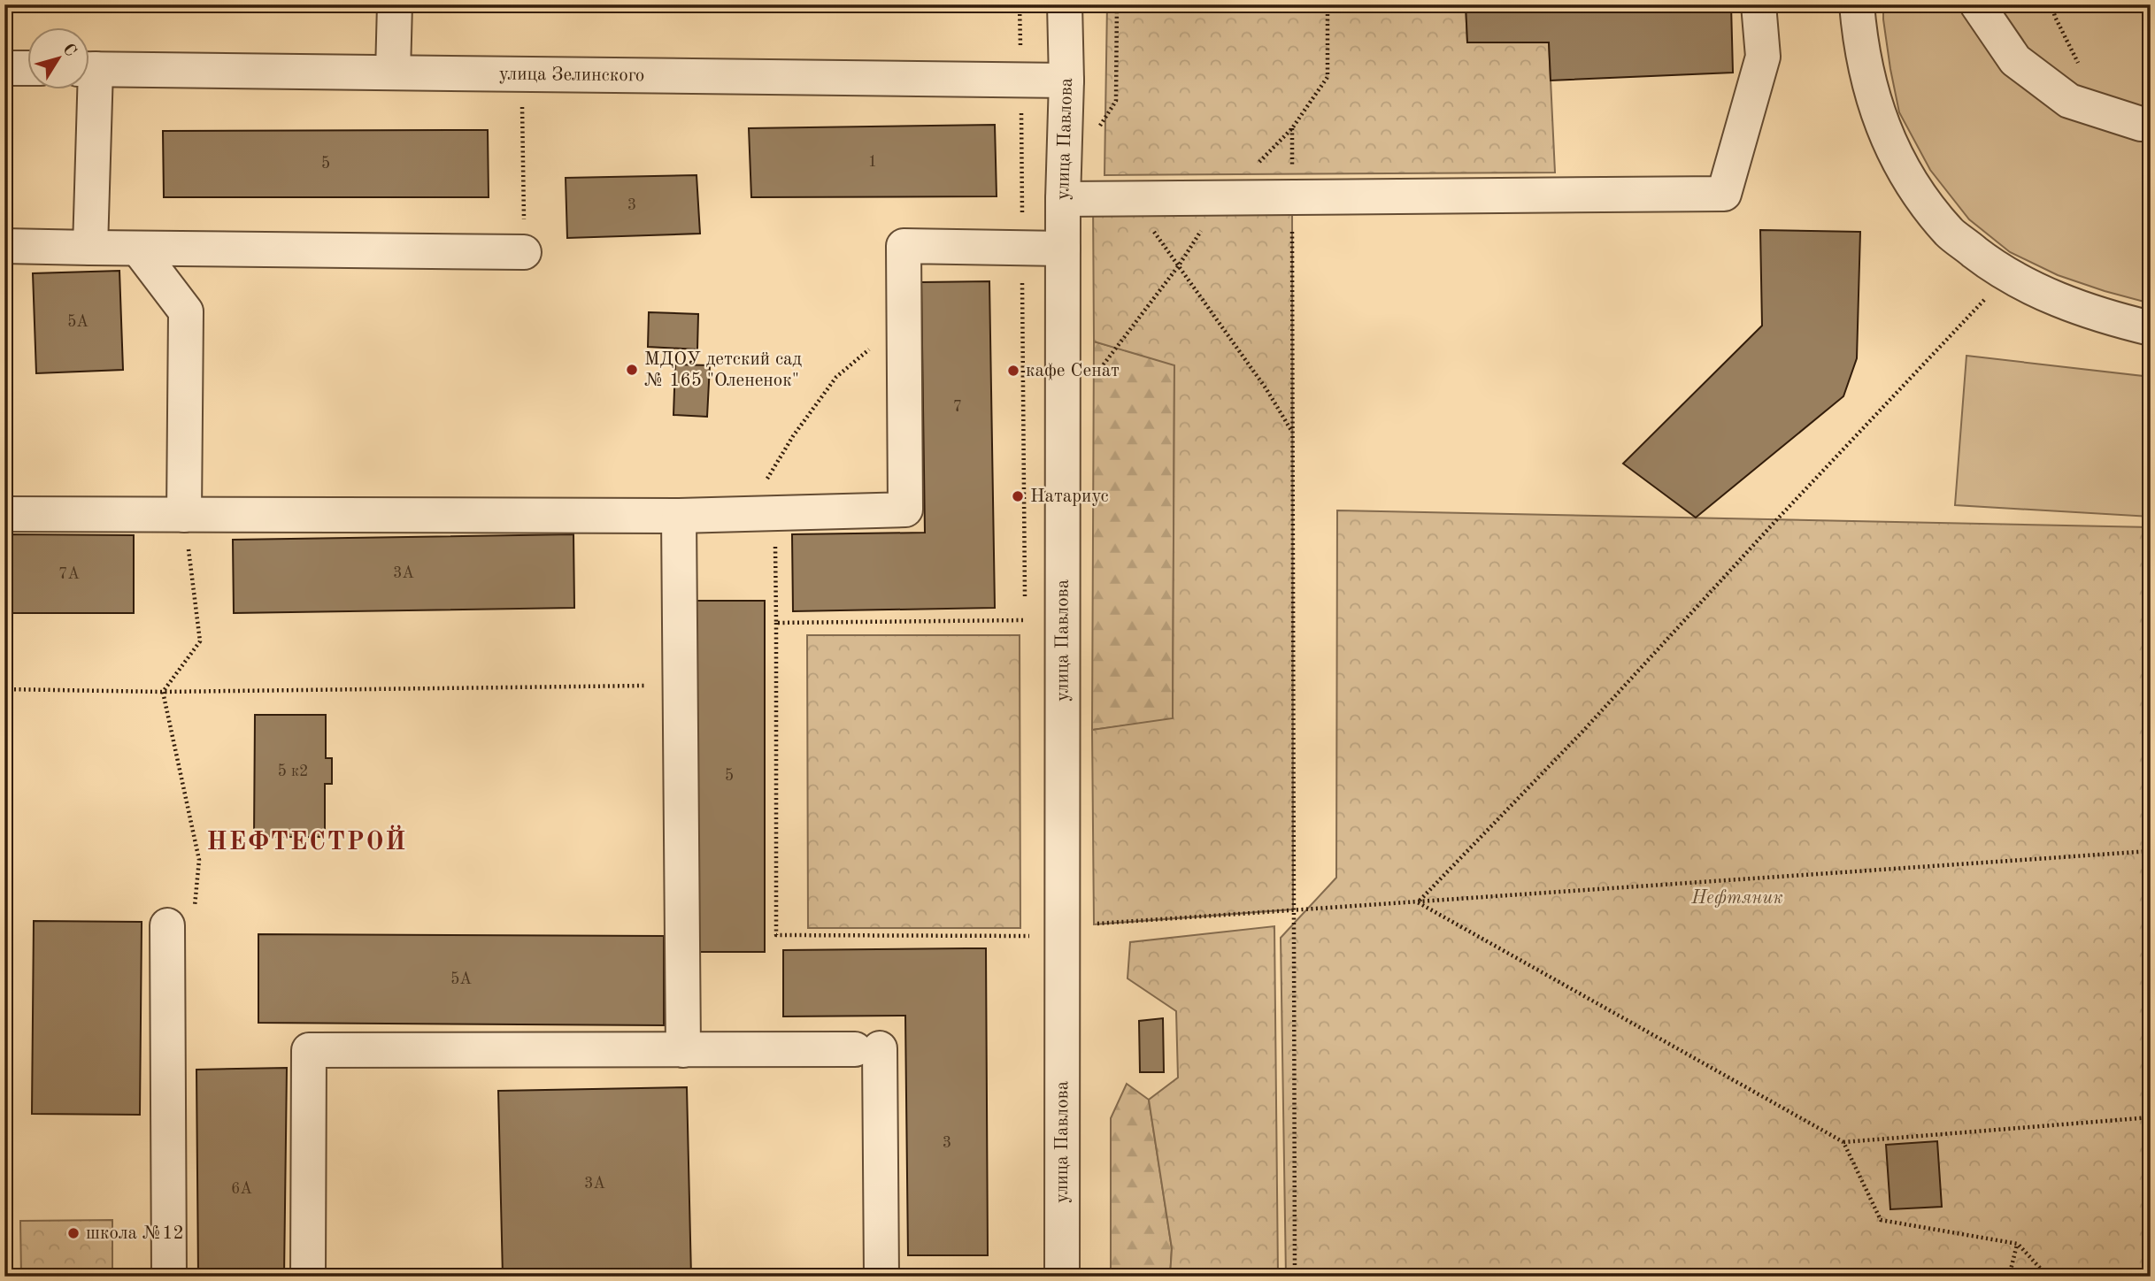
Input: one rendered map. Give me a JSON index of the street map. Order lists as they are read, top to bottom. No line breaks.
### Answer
{"streets":{"street":["улица Зелинского","улица Павлова"]},"crossings":[["улица Зелинского","улица Павлова"]],"districts":["НЕФТЕСТРОЙ"],"parks":["Нефтяник"],"places":["МДОУ детский сад № 165 \"Олененок\"","кафе Сенат","Натариус","школа №12"],"house_numbers":["1","5","3","5А","7","3А","7А","5 к2","5","5А","3","3А","6А"],"north":"top right"}
